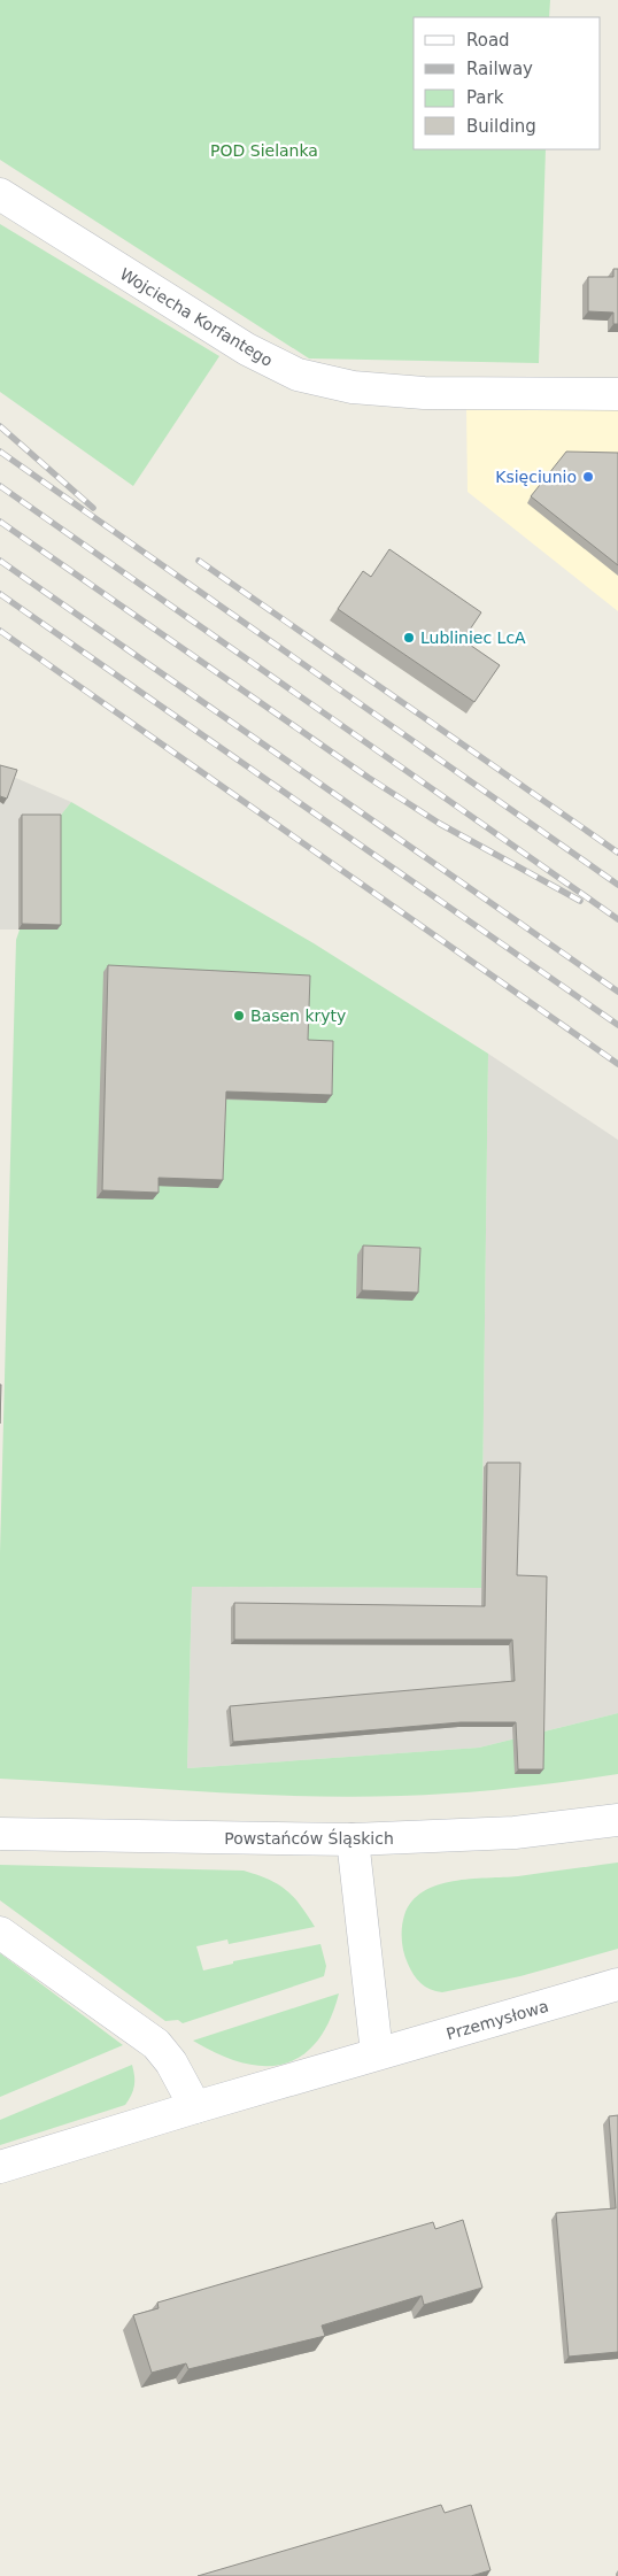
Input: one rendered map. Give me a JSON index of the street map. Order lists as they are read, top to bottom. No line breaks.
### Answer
{"streets":{"street":["Wojciecha Korfantego","Powstańców Śląskich","Przemysłowa"]},"parks":["POD Sielanka"],"places":["Księciunio","Lubliniec LcA","Basen kryty"],"legend":["Road","Railway","Park","Building"]}
